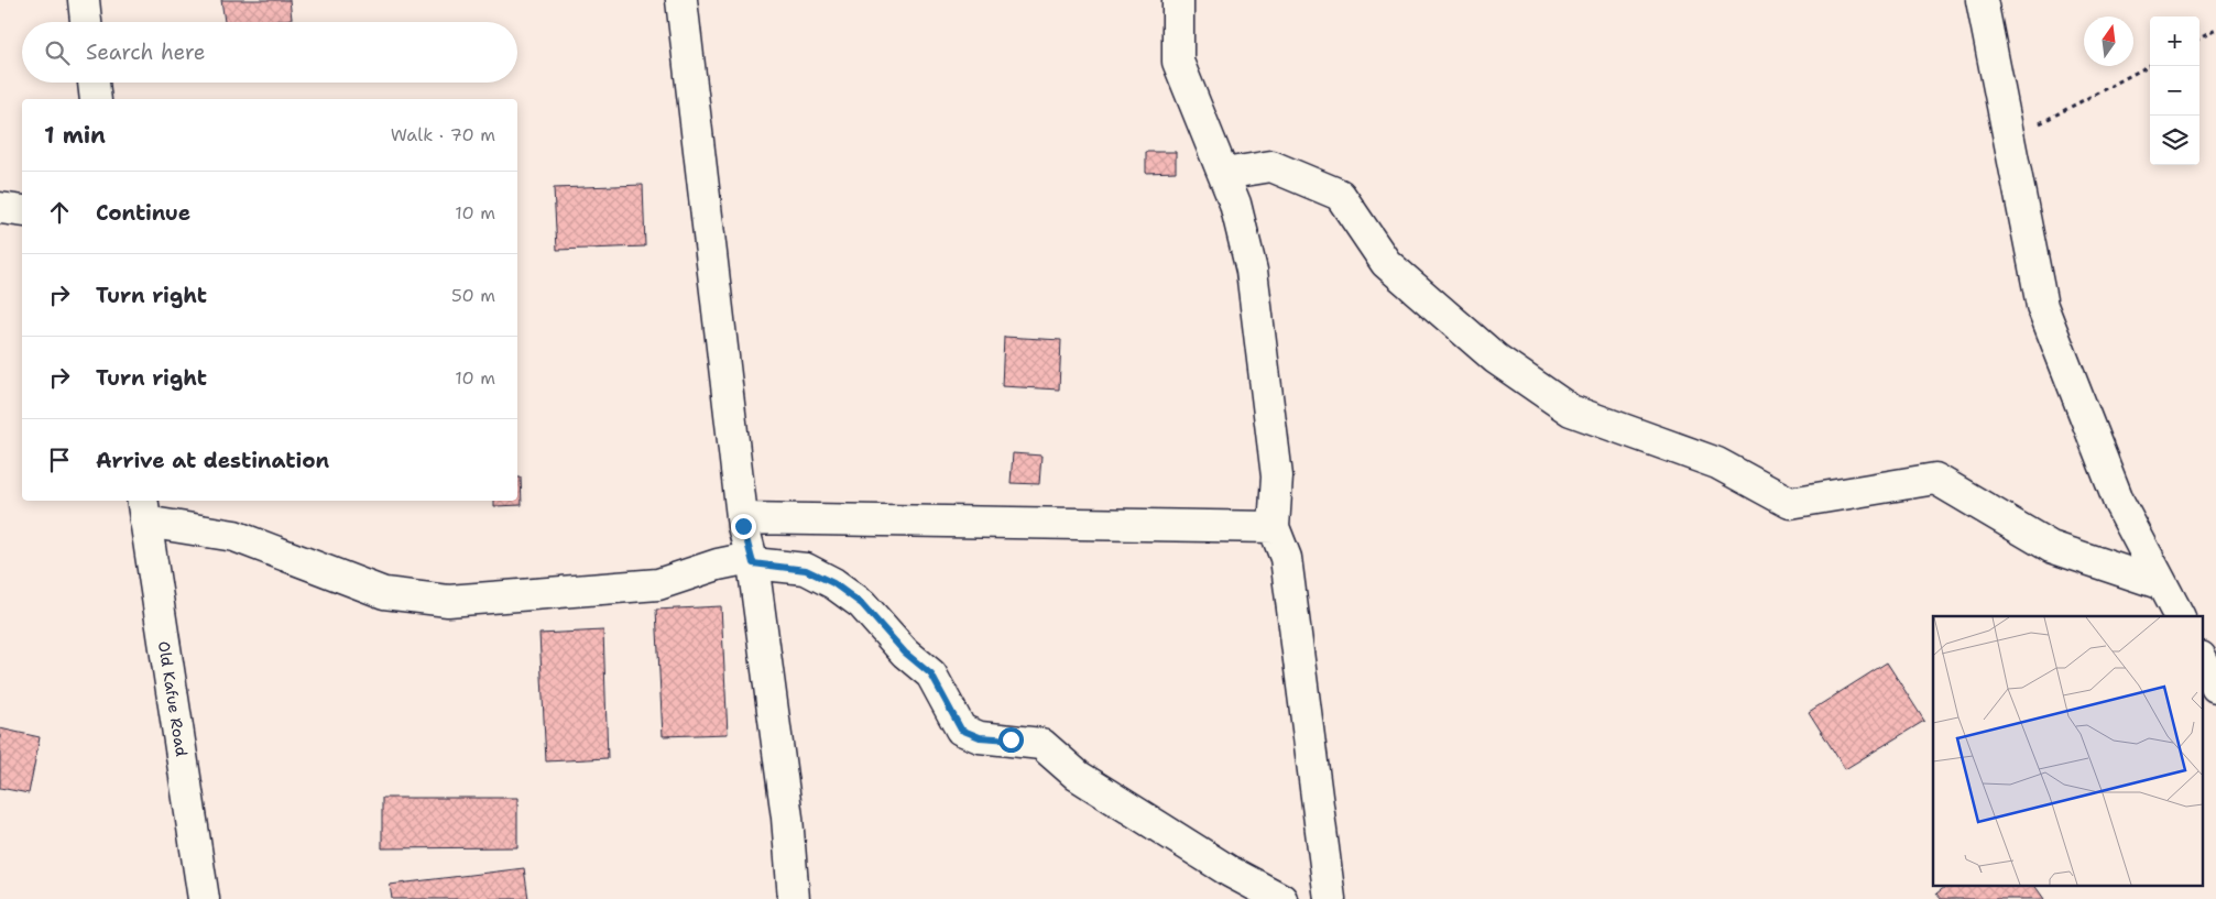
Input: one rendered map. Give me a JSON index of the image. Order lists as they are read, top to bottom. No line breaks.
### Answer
{"streets":{"street":["Old Kafue Road"]},"north":"top","page":{"map_buttons":["+","−"],"search":"Search here","heading":["1 min","Walk · 70 m"],"list":[["Continue","10 m"],["Turn right","50 m"],["Turn right","10 m"],"Arrive at destination"]}}
